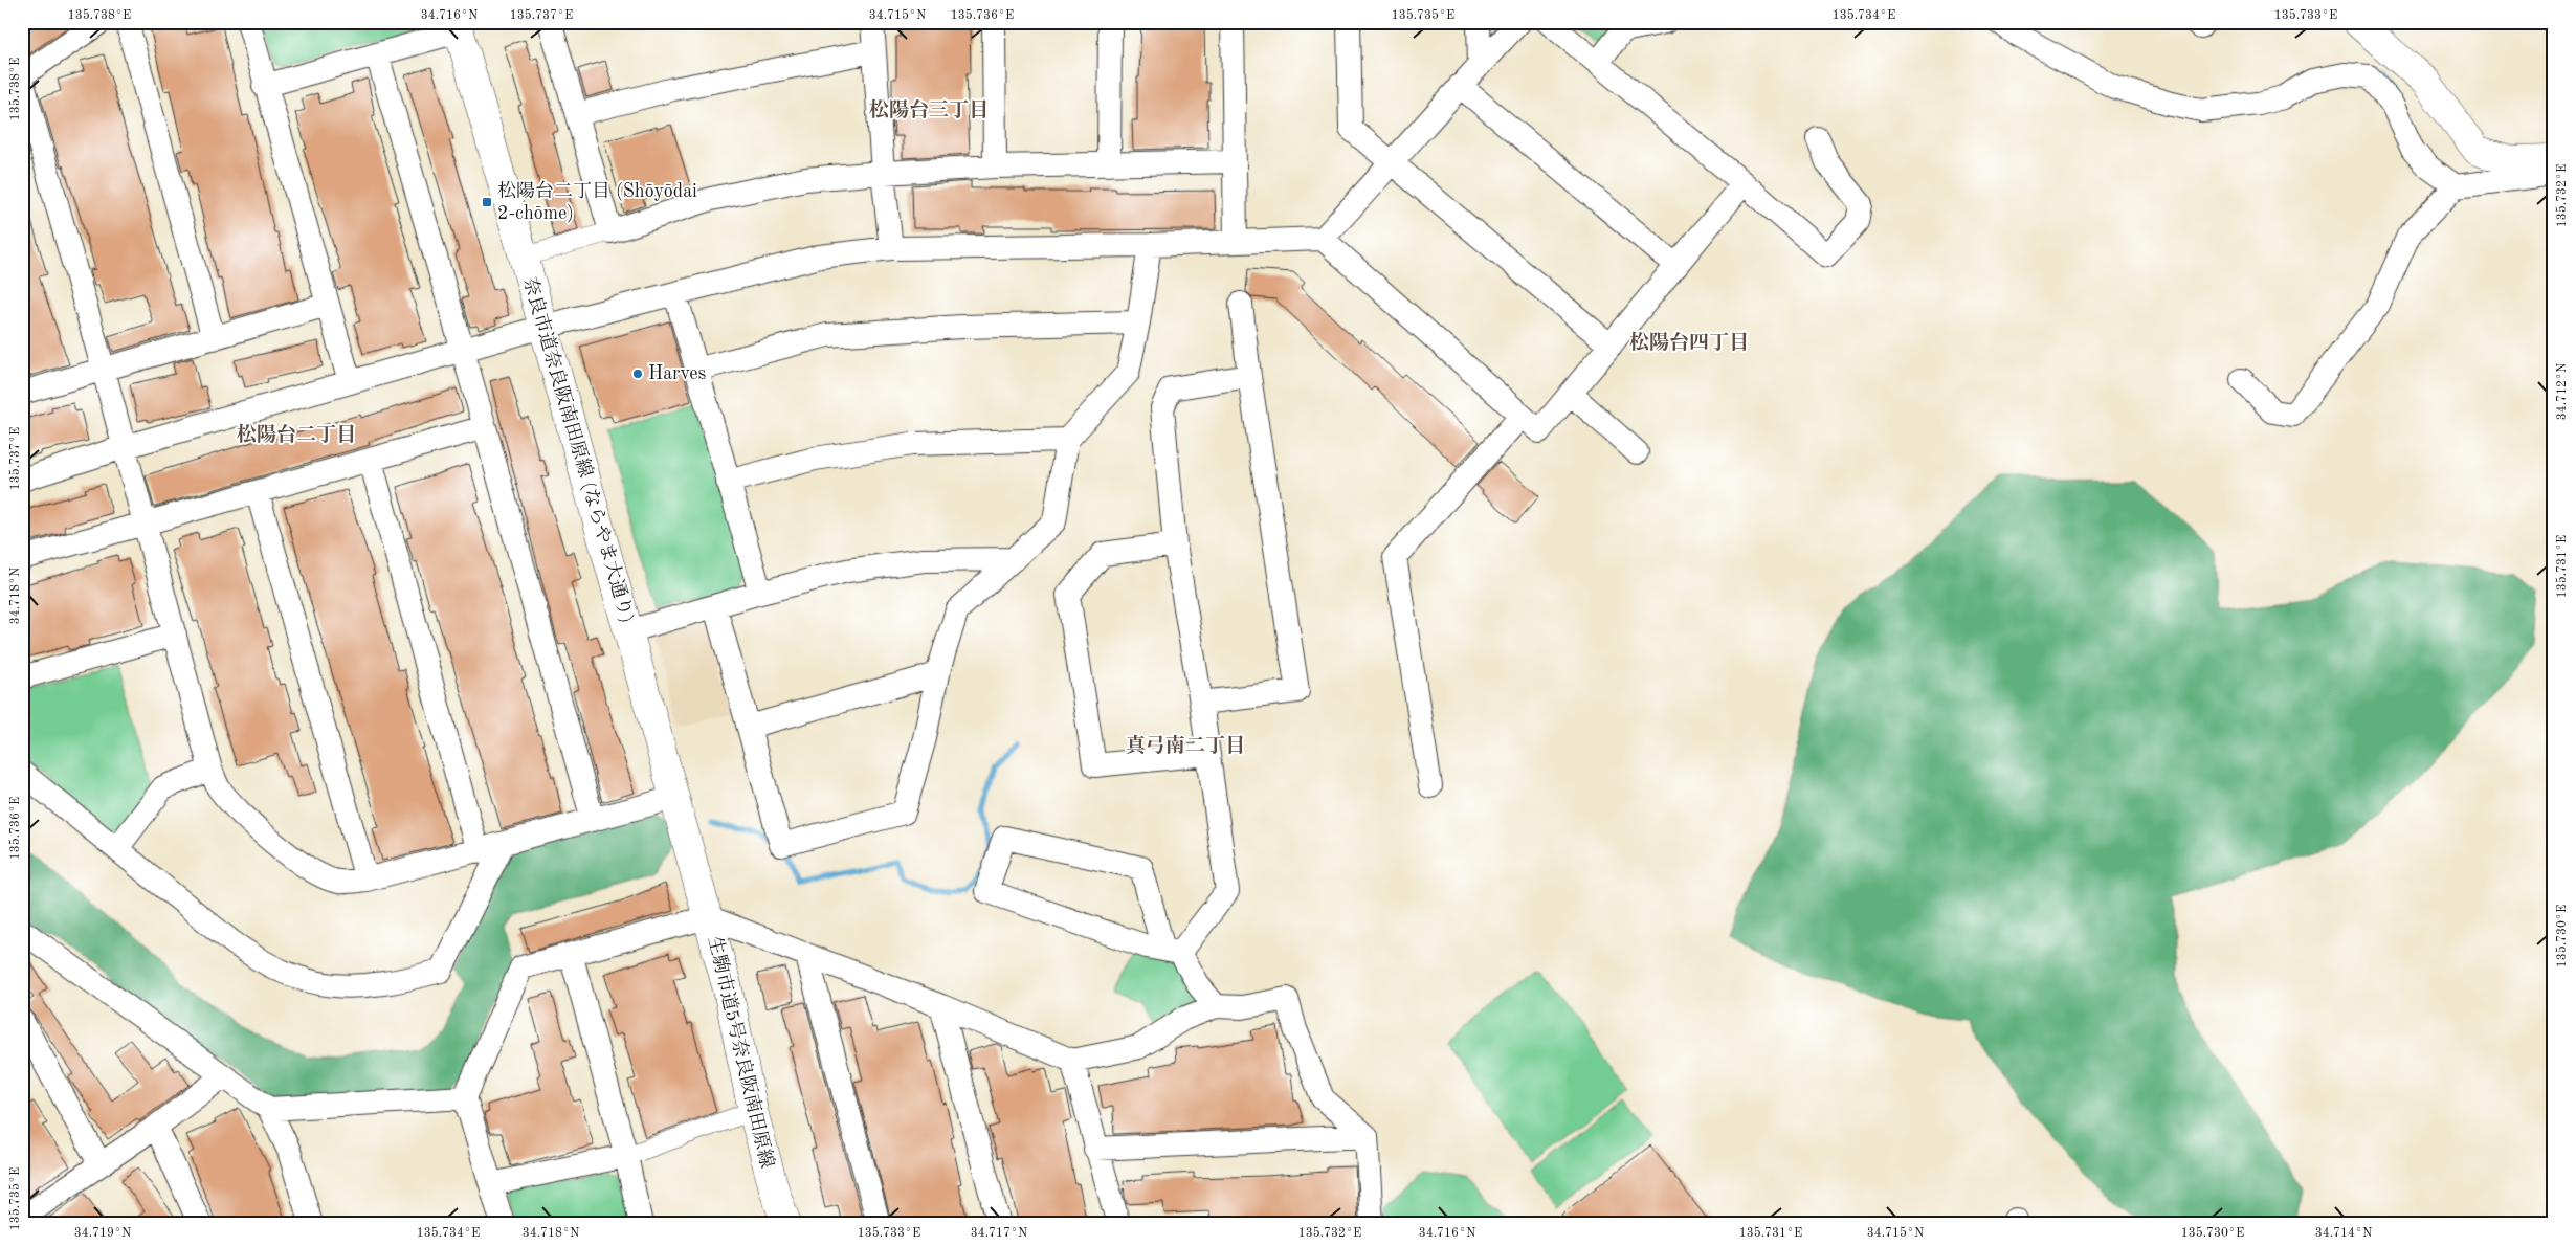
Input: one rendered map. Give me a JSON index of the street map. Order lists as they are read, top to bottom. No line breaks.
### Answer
{"streets":{"street":["奈良市道奈良阪南田原線 (ならやま大通り)","生駒市道5号奈良阪南田原線"]},"crossings":[["奈良市道奈良阪南田原線 (ならやま大通り)","生駒市道5号奈良阪南田原線"]],"districts":["松陽台三丁目","松陽台四丁目","松陽台二丁目","真弓南二丁目"],"places":{"transit":["松陽台二丁目 (Shōyōdai 2-chōme)"],"other":["Harves"]},"coordinates":["135.738°E","34.716°N","135.737°E","34.715°N","135.736°E","135.735°E","135.734°E","135.733°E","135.732°E","34.712°N","135.731°E","34.718°N","135.730°E","34.719°N","34.717°N","34.714°N"]}
